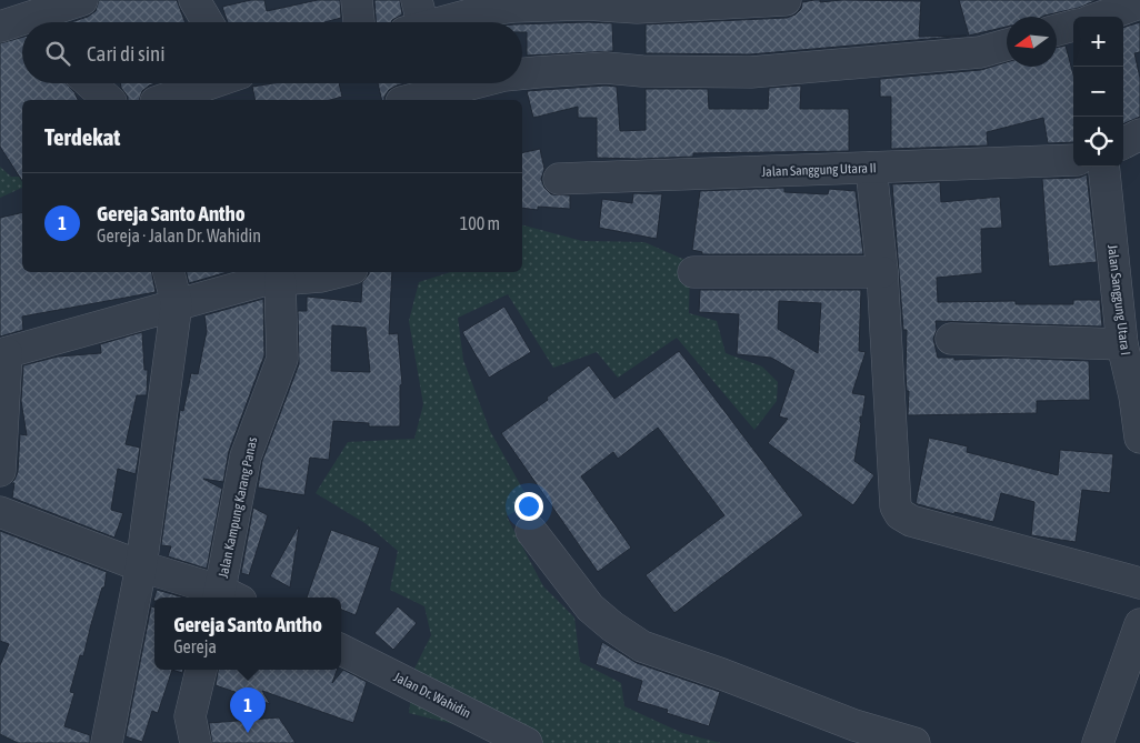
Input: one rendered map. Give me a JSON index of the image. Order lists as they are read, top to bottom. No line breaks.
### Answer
{"streets":{"street":["Jalan Sanggung Utara II","Jalan Sanggung Utara I","Jalan Kampung Karang Panas","Jalan Dr. Wahidin"]},"north":"left","page":{"map_buttons":["+","−"],"search":"Cari di sini","heading":"Terdekat","list":[{"mark":"1","name":"Gereja Santo Antho","note":"Gereja · Jalan Dr. Wahidin","value":"100 m"}],"popup":["Gereja Santo Antho","Gereja"],"pins":"1"}}
